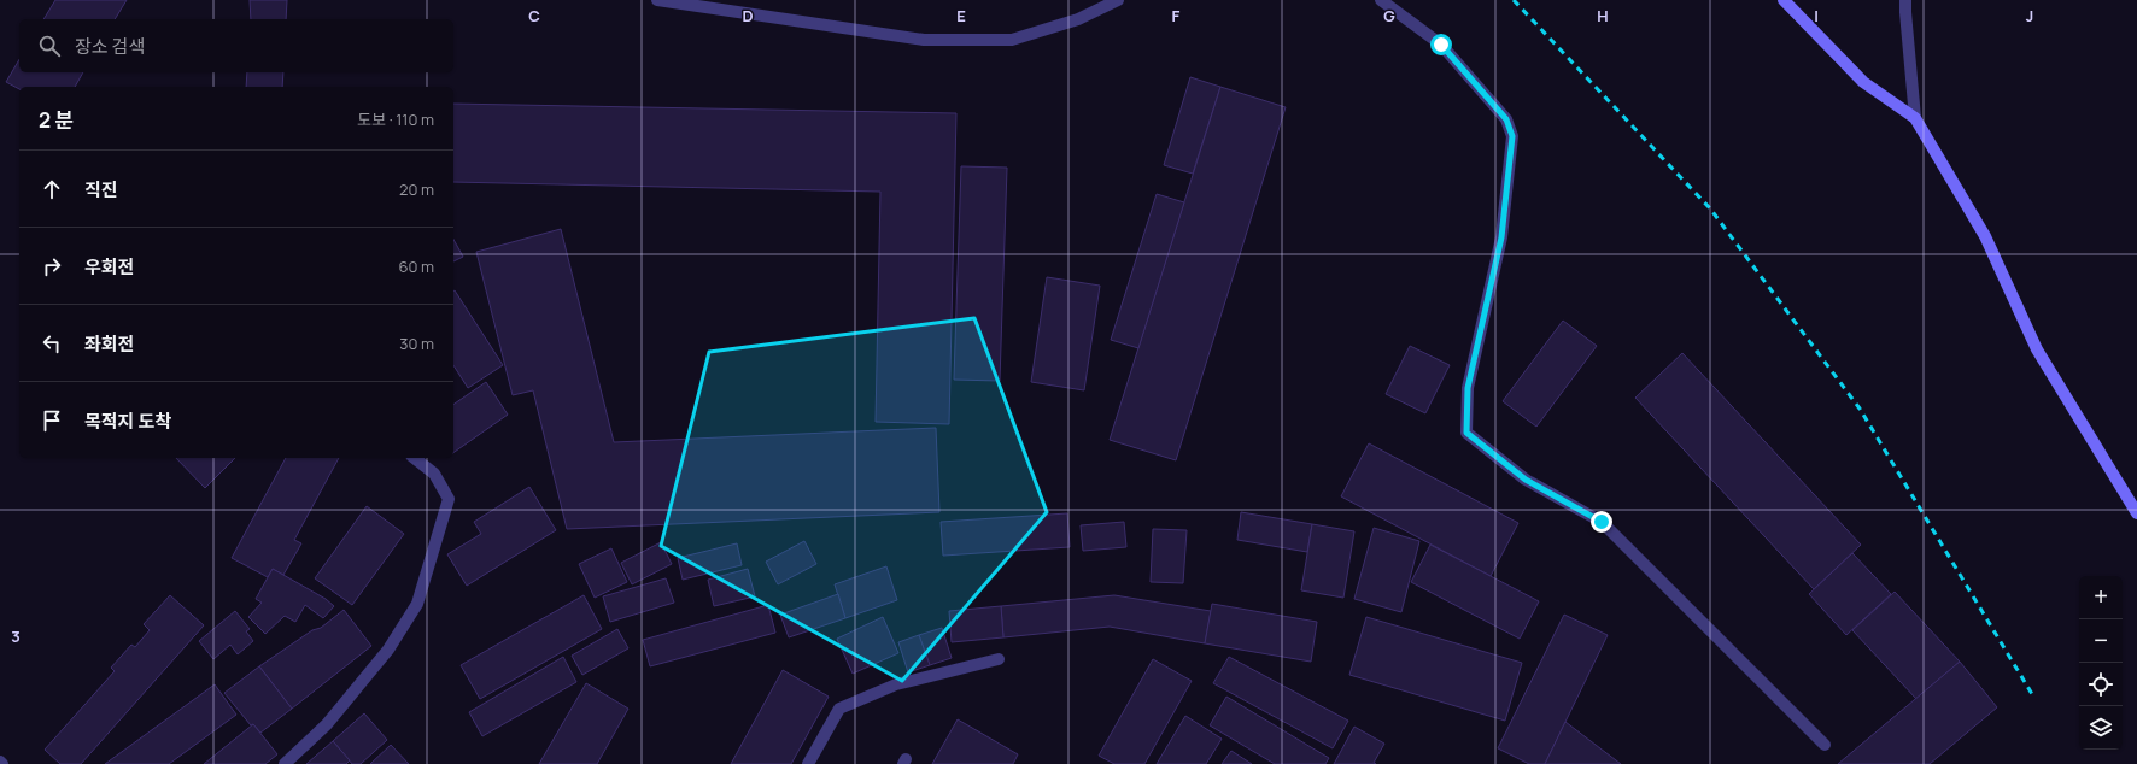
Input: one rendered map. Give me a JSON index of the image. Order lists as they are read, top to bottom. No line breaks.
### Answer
{"page":{"search":"장소 검색","heading":["2 분","도보 · 110 m"],"list":[["직진","20 m"],["우회전","60 m"],["좌회전","30 m"],"목적지 도착"],"map_buttons":["+","−"]},"grid":{"columns":["C","D","E","F","G","H","I","J"],"rows":["3"]}}
